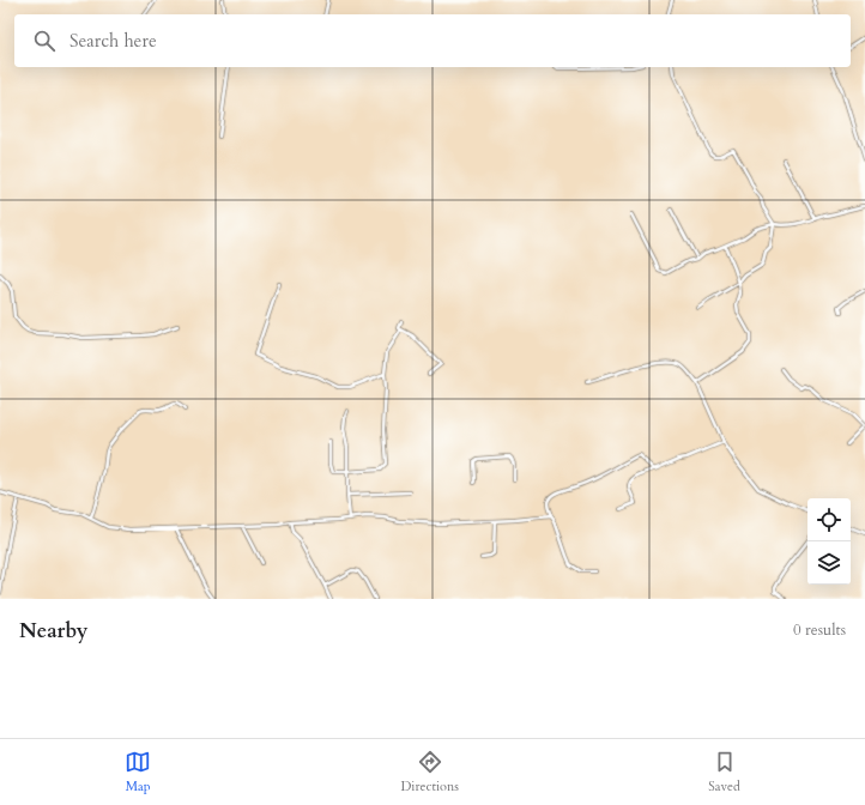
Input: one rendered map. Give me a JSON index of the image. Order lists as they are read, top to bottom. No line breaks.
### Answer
{"page":{"search":"Search here","heading":["Nearby","0 results"],"nav":["Map","Directions","Saved"]}}
